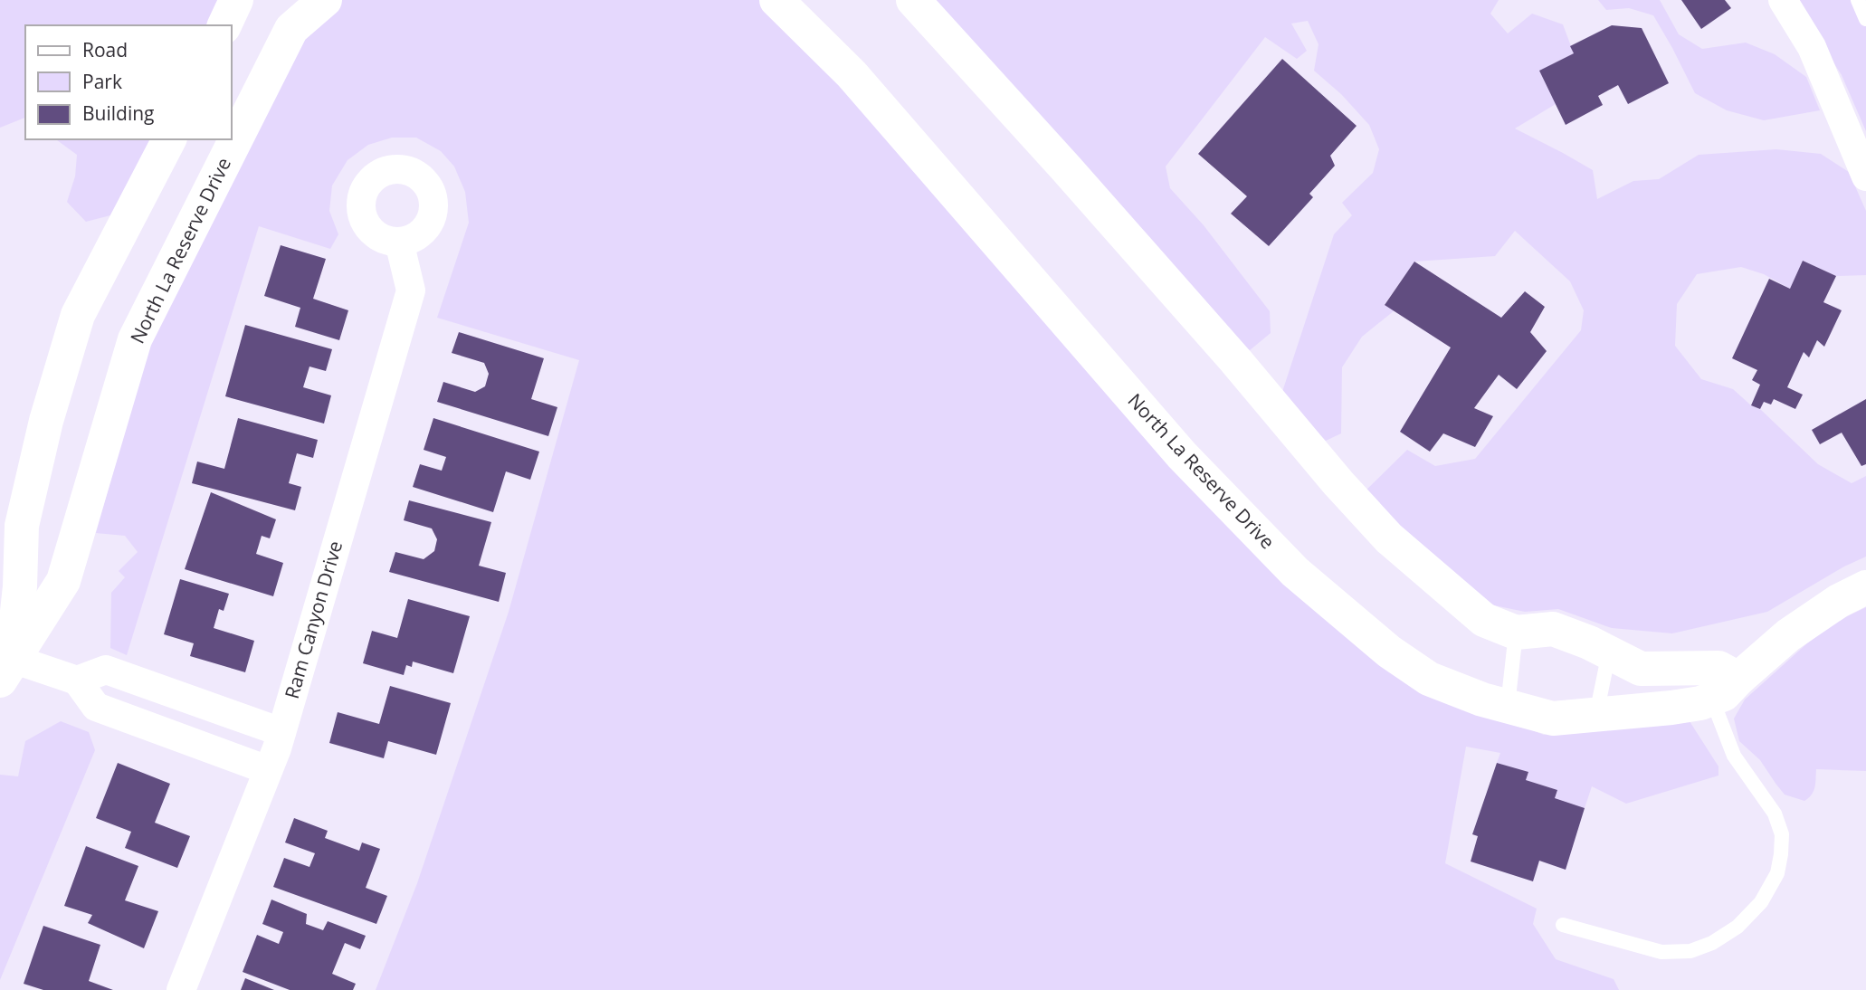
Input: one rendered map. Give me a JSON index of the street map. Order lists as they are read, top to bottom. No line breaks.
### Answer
{"streets":{"street":["North La Reserve Drive","Ram Canyon Drive"]},"legend":["Road","Park","Building"]}
